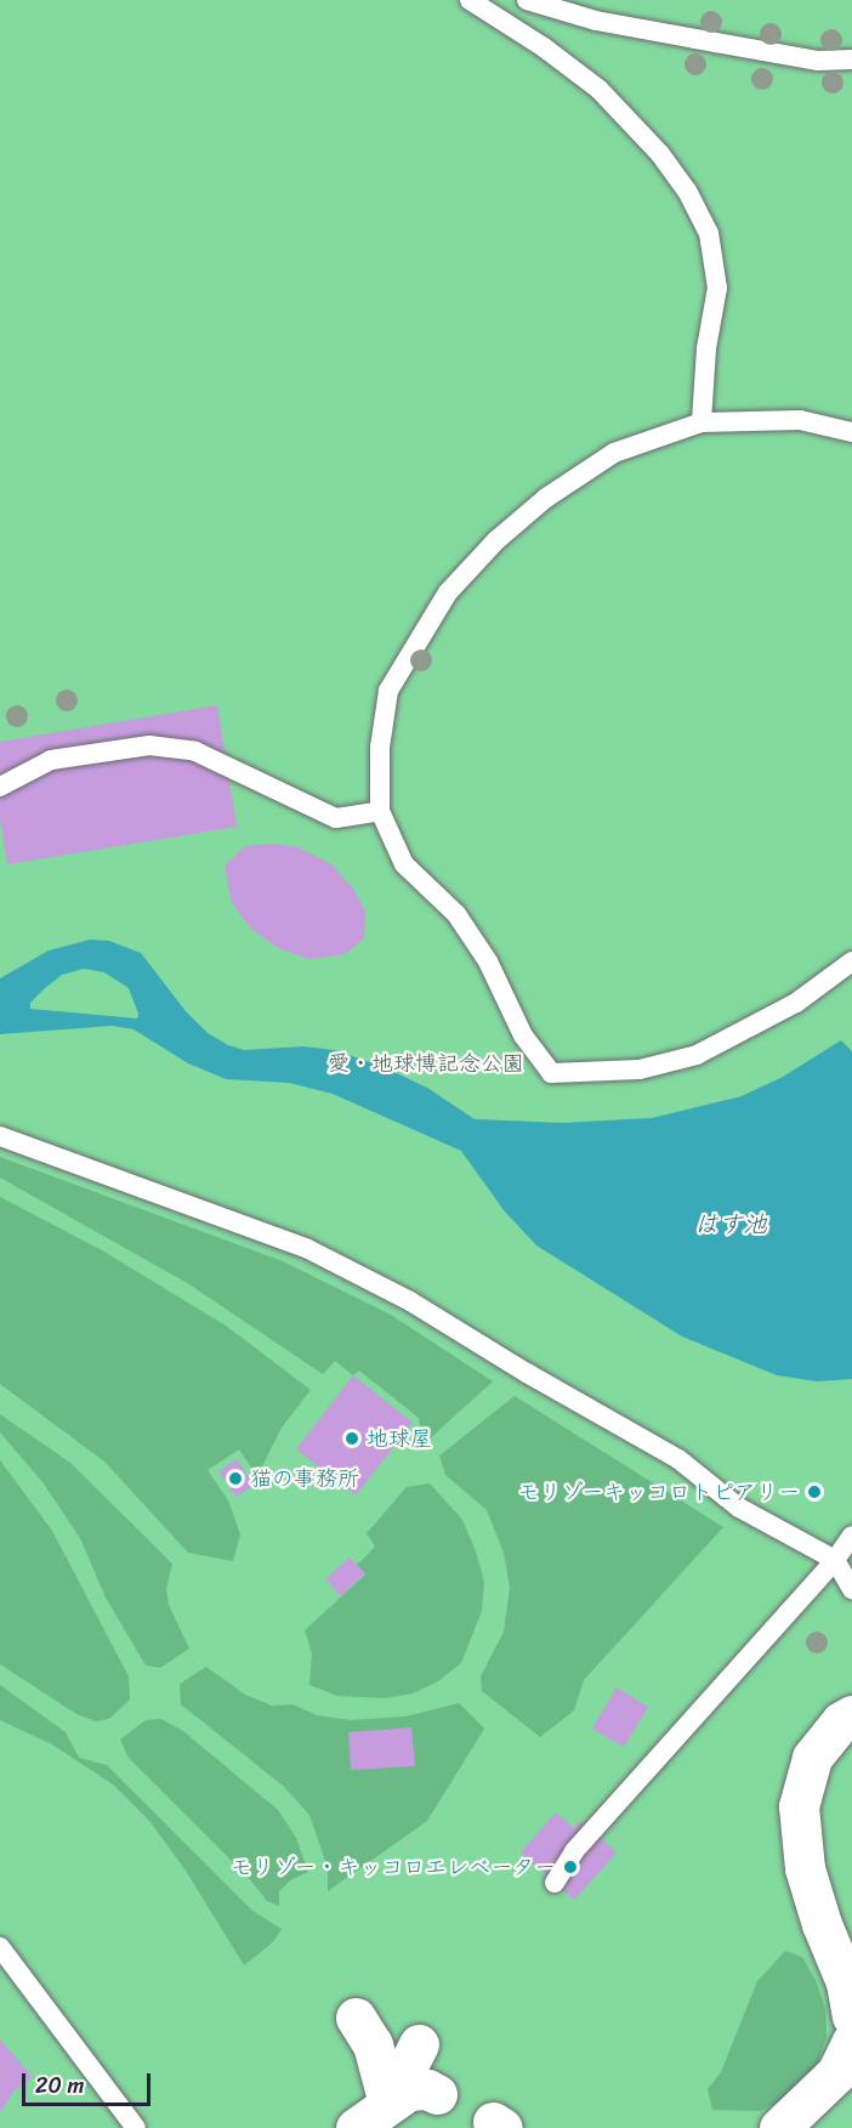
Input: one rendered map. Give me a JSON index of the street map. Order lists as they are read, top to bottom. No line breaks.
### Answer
{"water":["はす池"],"parks":["愛・地球博記念公園"],"places":["地球屋","猫の事務所","モリゾーキッコロトピアリー","モリゾー・キッコロエレベーター"],"scale_bar":"20 m"}
